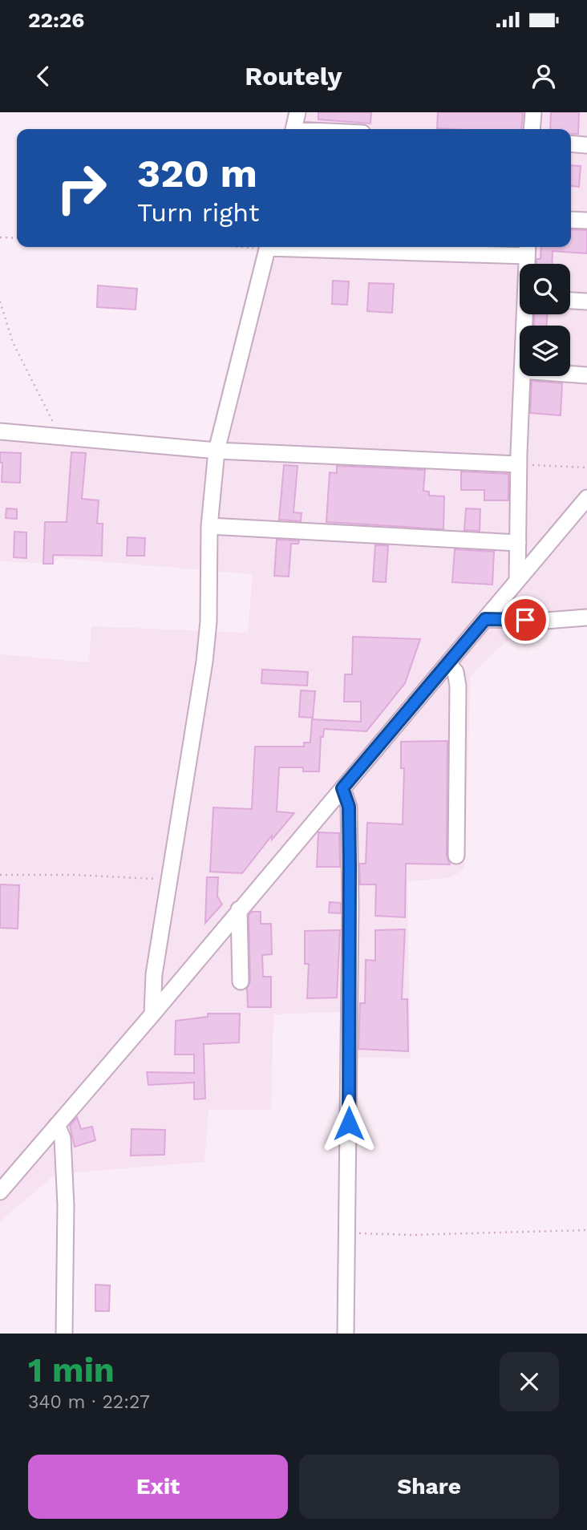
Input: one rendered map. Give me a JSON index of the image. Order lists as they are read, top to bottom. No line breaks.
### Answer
{"page":{"status":"22:26","header":"Routely","turn":["320 m","Turn right"],"heading":["1 min","340 m · 22:27"],"buttons":["Exit","Share"]}}
